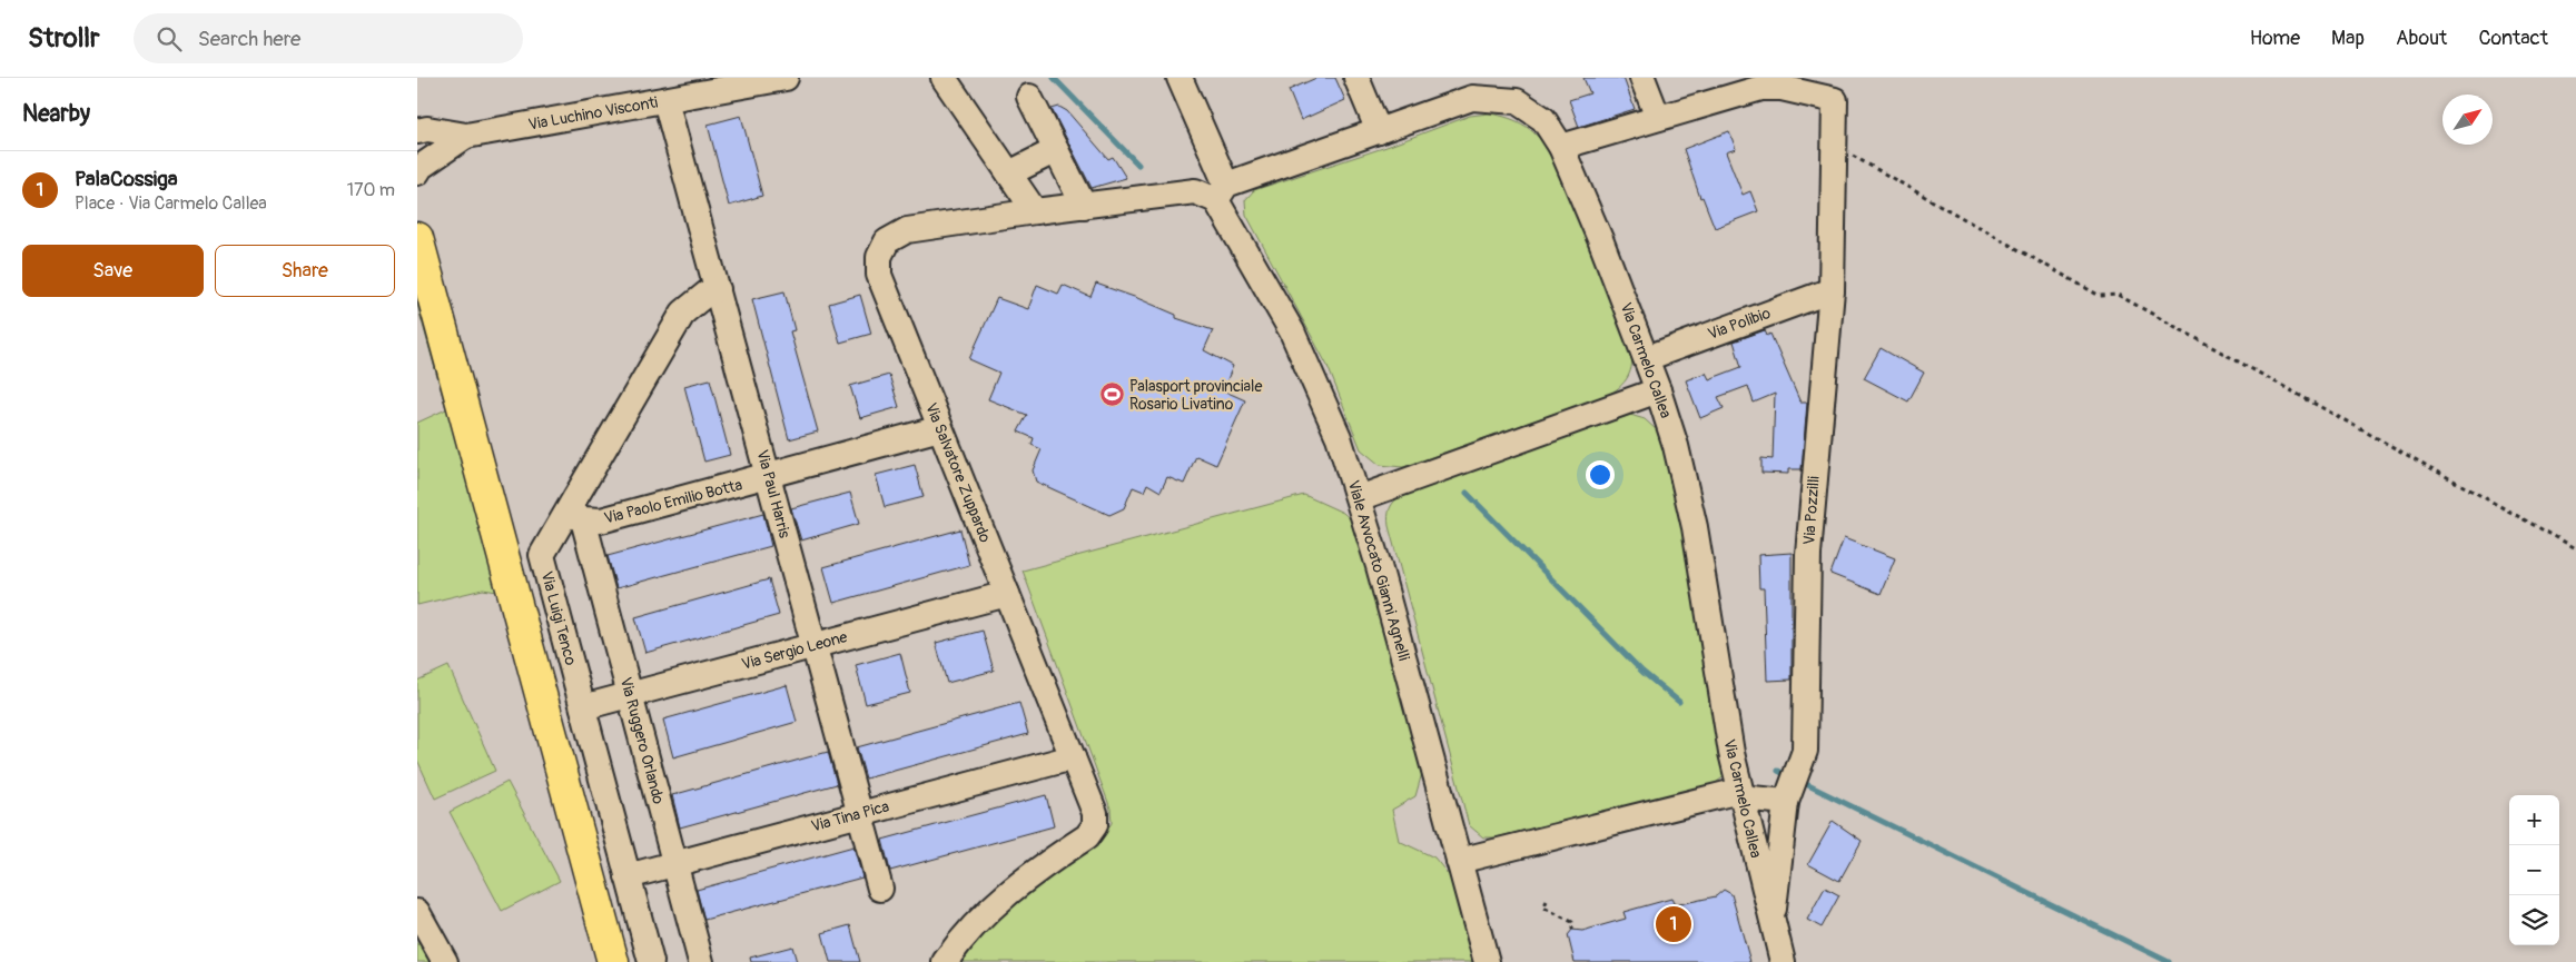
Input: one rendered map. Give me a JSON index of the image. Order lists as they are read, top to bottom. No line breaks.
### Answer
{"streets":{"street":["Via Luchino Visconti","Via Polibio","Via Carmelo Callea","Via Salvatore Zuppardo","Via Paul Harris","Via Paolo Emilio Botta","Via Pozzilli","Viale Avvocato Gianni Agnelli","Via Luigi Tenco","Via Sergio Leone","Via Ruggero Orlando","Via Tina Pica"]},"crossings":[["Via Luchino Visconti","Via Paul Harris"],["Via Polibio","Via Carmelo Callea"],["Via Polibio","Via Pozzilli"],["Via Carmelo Callea","Via Salvatore Zuppardo"],["Via Carmelo Callea","Via Pozzilli"],["Via Carmelo Callea","Viale Avvocato Gianni Agnelli"],["Via Salvatore Zuppardo","Via Paolo Emilio Botta"],["Via Salvatore Zuppardo","Viale Avvocato Gianni Agnelli"],["Via Salvatore Zuppardo","Via Sergio Leone"],["Via Salvatore Zuppardo","Via Tina Pica"],["Via Paul Harris","Via Paolo Emilio Botta"],["Via Paul Harris","Via Luigi Tenco"],["Via Paul Harris","Via Sergio Leone"],["Via Paul Harris","Via Tina Pica"],["Via Paolo Emilio Botta","Via Luigi Tenco"],["Via Paolo Emilio Botta","Via Ruggero Orlando"],["Via Luigi Tenco","Via Sergio Leone"],["Via Luigi Tenco","Via Ruggero Orlando"],["Via Luigi Tenco","Via Tina Pica"],["Via Sergio Leone","Via Ruggero Orlando"],["Via Ruggero Orlando","Via Tina Pica"]],"places":{"sports":["Palasport provinciale Rosario Livatino"]},"north":"top right","page":{"header":"Strollr","search":"Search here","nav":["Home","Map","About","Contact"],"heading":"Nearby","list":[{"mark":"1","name":"PalaCossiga","note":"Place · Via Carmelo Callea","value":"170 m"}],"buttons":["Save","Share"],"map_buttons":["+","−"],"pins":"1"}}
